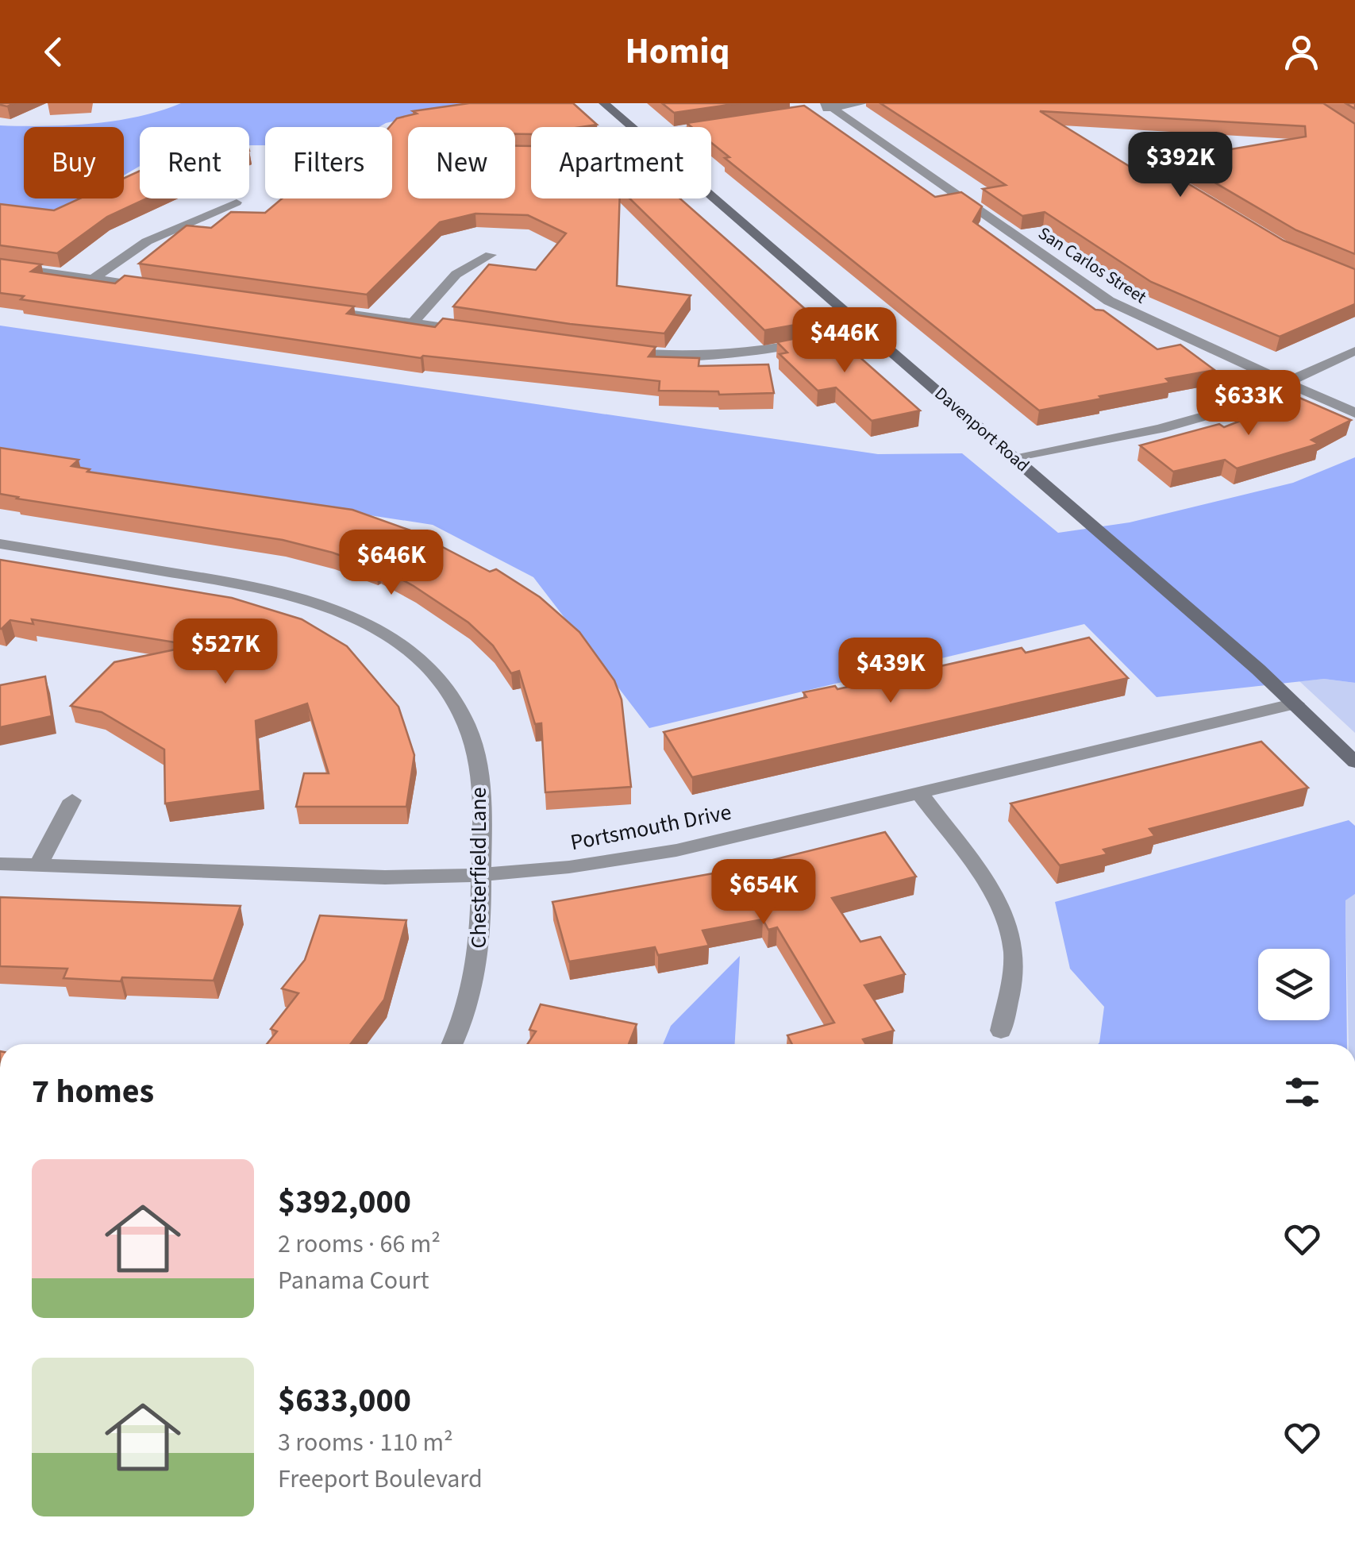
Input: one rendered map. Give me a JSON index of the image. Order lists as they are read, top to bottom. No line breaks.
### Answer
{"streets":{"street":["San Carlos Street","Davenport Road","Portsmouth Drive","Chesterfield Lane"]},"crossings":[["Davenport Road","Portsmouth Drive"],["Portsmouth Drive","Chesterfield Lane"]],"page":{"header":"Homiq","chip":["Buy","Rent","Filters","New","Apartment"],"price":["$392K","$446K","$633K","$646K","$527K","$439K","$654K"],"heading":"7 homes","list":[{"name":"$392,000","note":"2 rooms · 66 m² · Panama Court"},{"name":"$633,000","note":"3 rooms · 110 m² · Freeport Boulevard"}]}}
